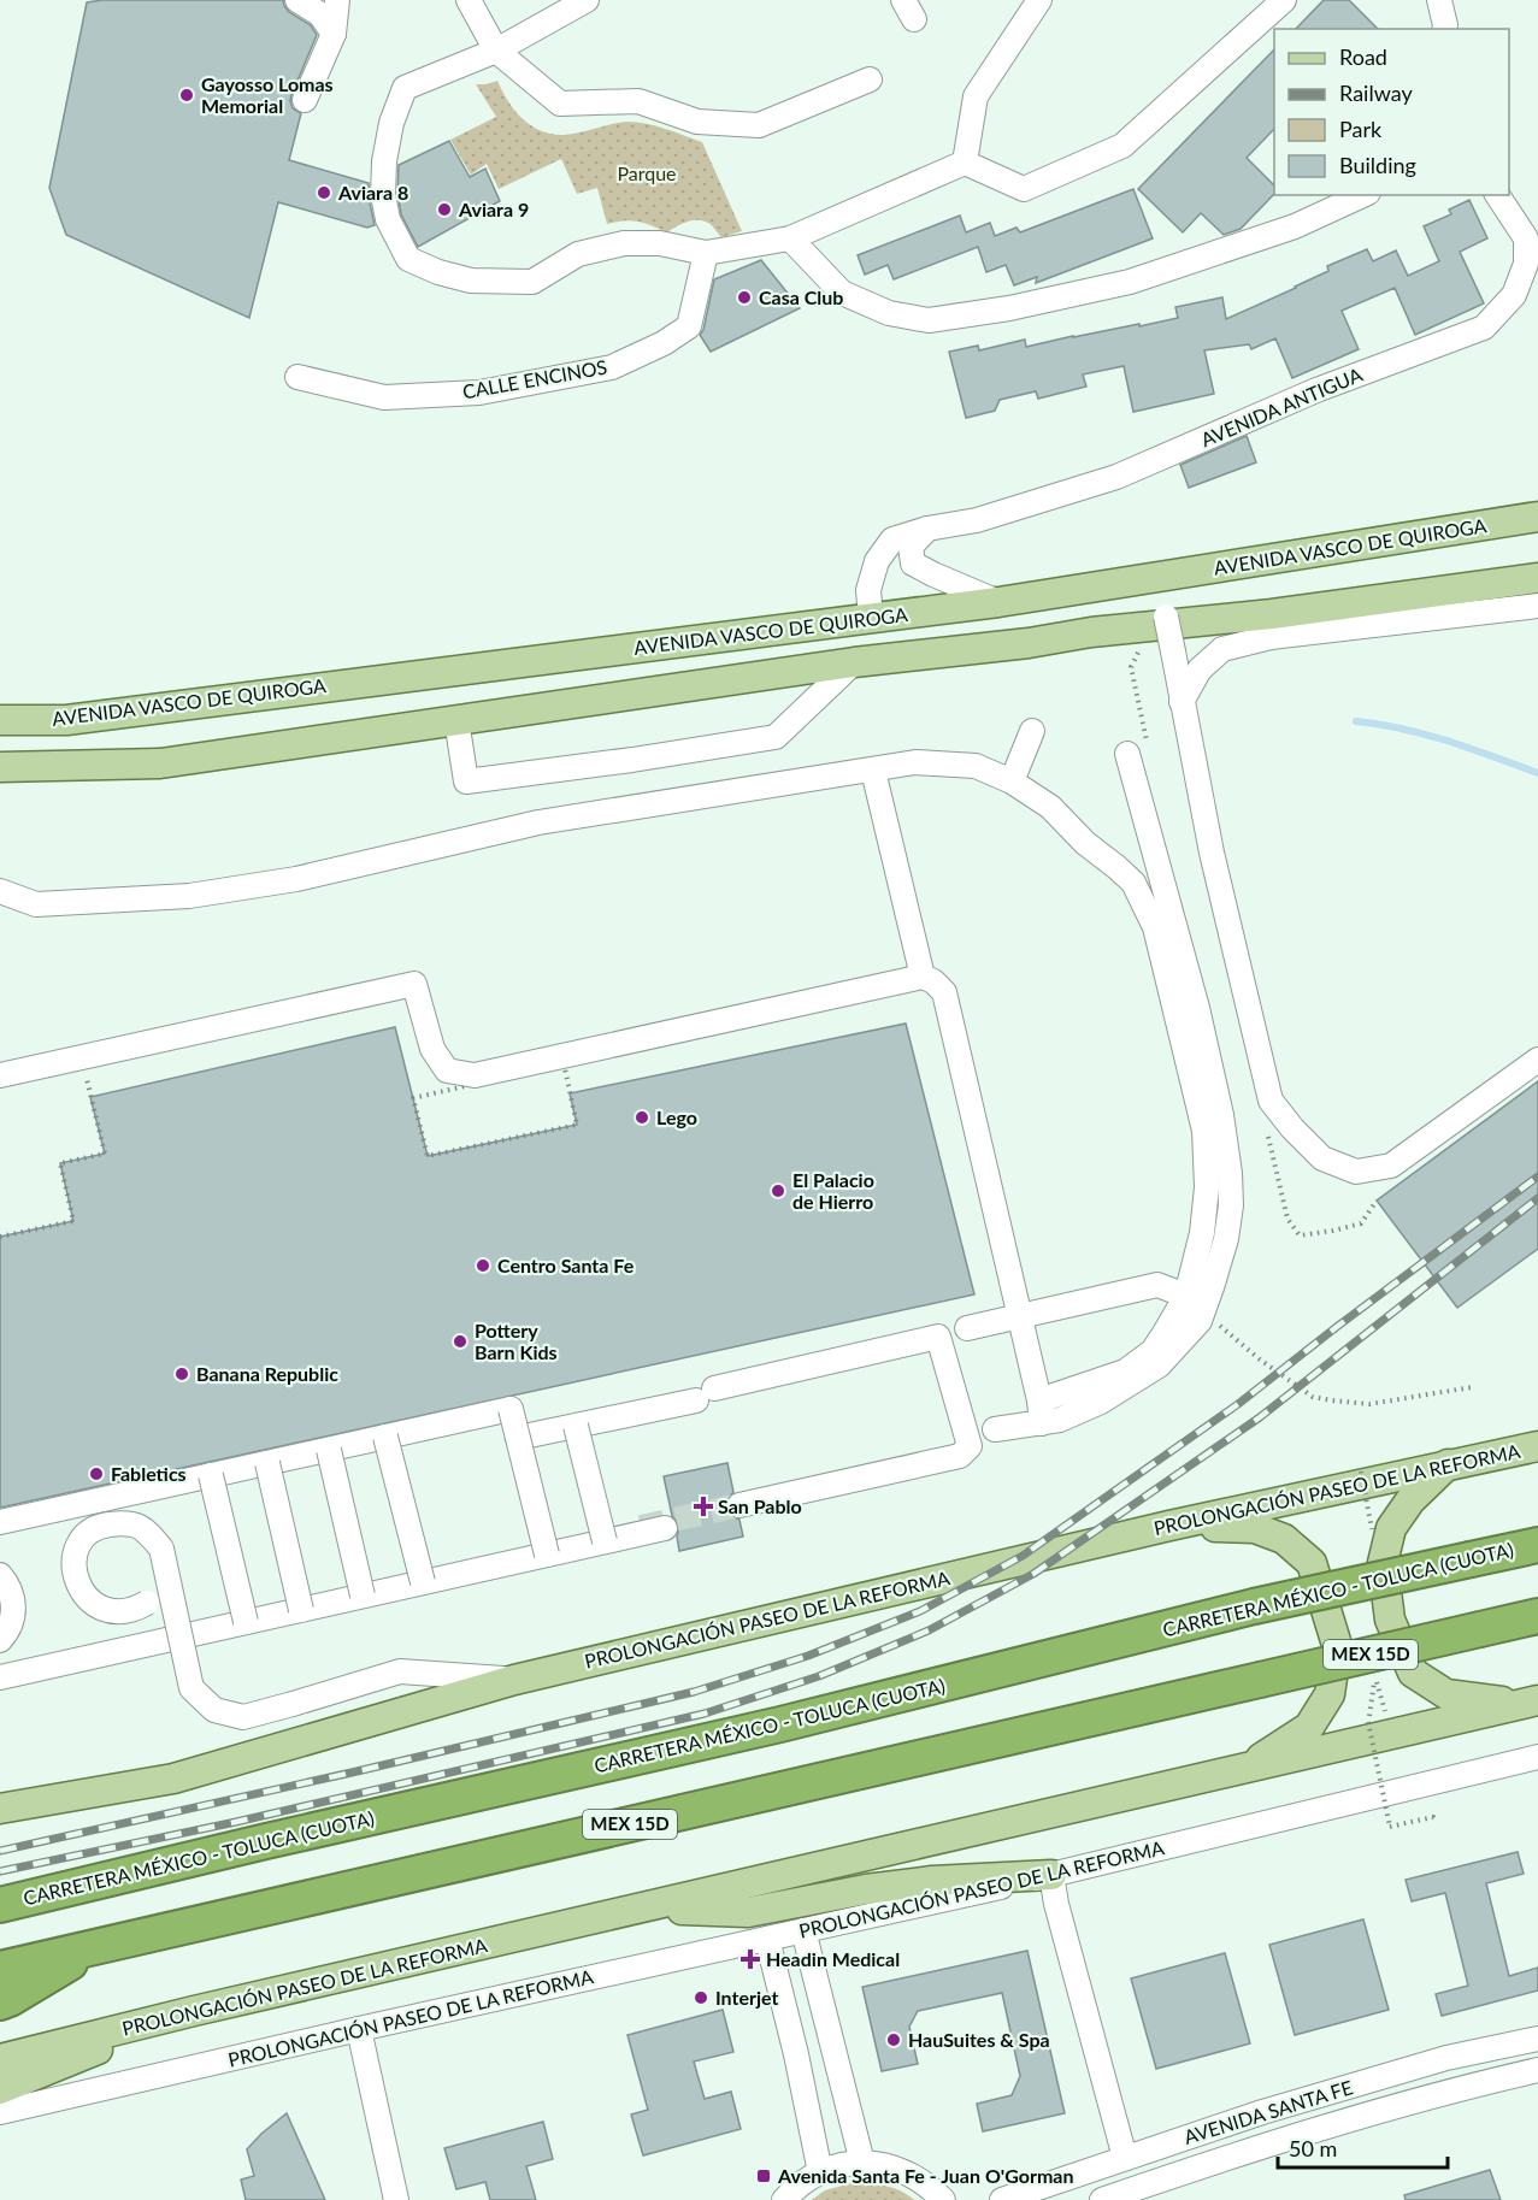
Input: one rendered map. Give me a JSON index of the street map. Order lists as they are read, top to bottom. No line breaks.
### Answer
{"streets":{"highway":["CARRETERA MÉXICO - TOLUCA (CUOTA)","MEX 15D"],"main road":["AVENIDA VASCO DE QUIROGA","PROLONGACIÓN PASEO DE LA REFORMA"],"street":["CALLE ENCINOS","AVENIDA ANTIGUA","AVENIDA SANTA FE"]},"crossings":[["AVENIDA ANTIGUA","AVENIDA VASCO DE QUIROGA"]],"parks":["Parque"],"places":{"other":["Gayosso Lomas Memorial","Aviara 8","Aviara 9","Casa Club","Lego","El Palacio de Hierro","Centro Santa Fe","Pottery Barn Kids","Banana Republic","Fabletics","Interjet","HauSuites & Spa"],"health":["San Pablo","Headin Medical"],"transit":["Avenida Santa Fe - Juan O'Gorman"]},"legend":["Road","Railway","Park","Building"],"scale_bar":"50 m"}
